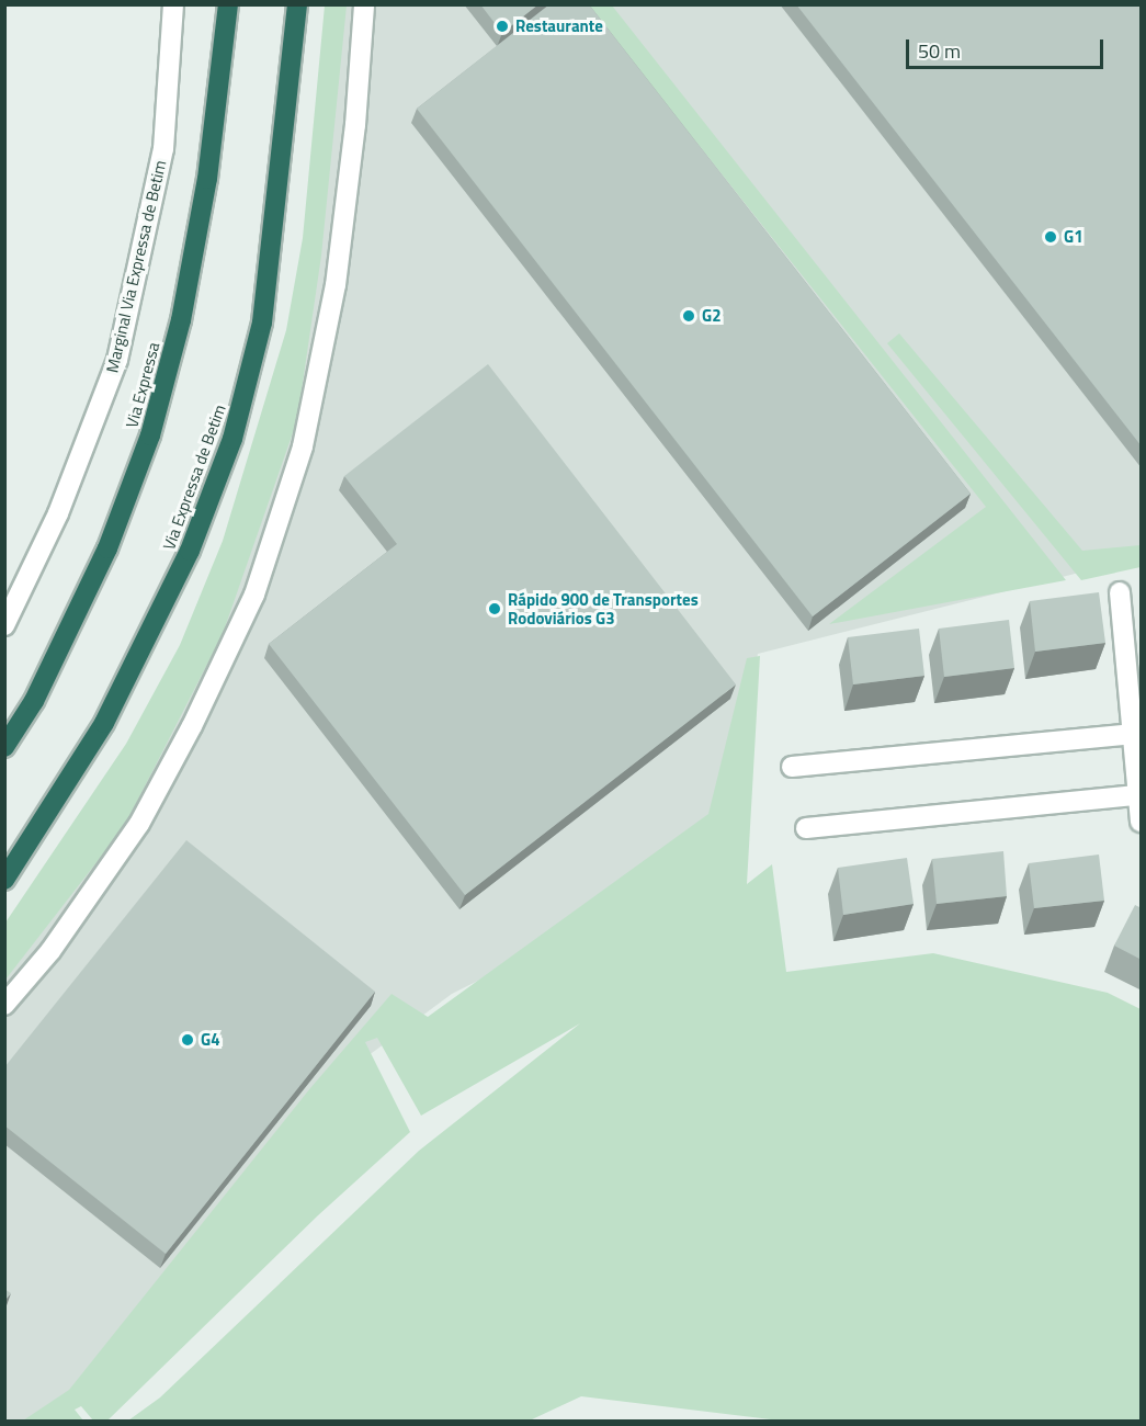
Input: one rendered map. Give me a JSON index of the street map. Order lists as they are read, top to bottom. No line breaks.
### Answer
{"streets":{"highway":["Via Expressa","Via Expressa de Betim"],"street":["Marginal Via Expressa de Betim"]},"places":["Restaurante","G1","G2","Rápido 900 de Transportes Rodoviários G3","G4"],"scale_bar":"50 m"}
